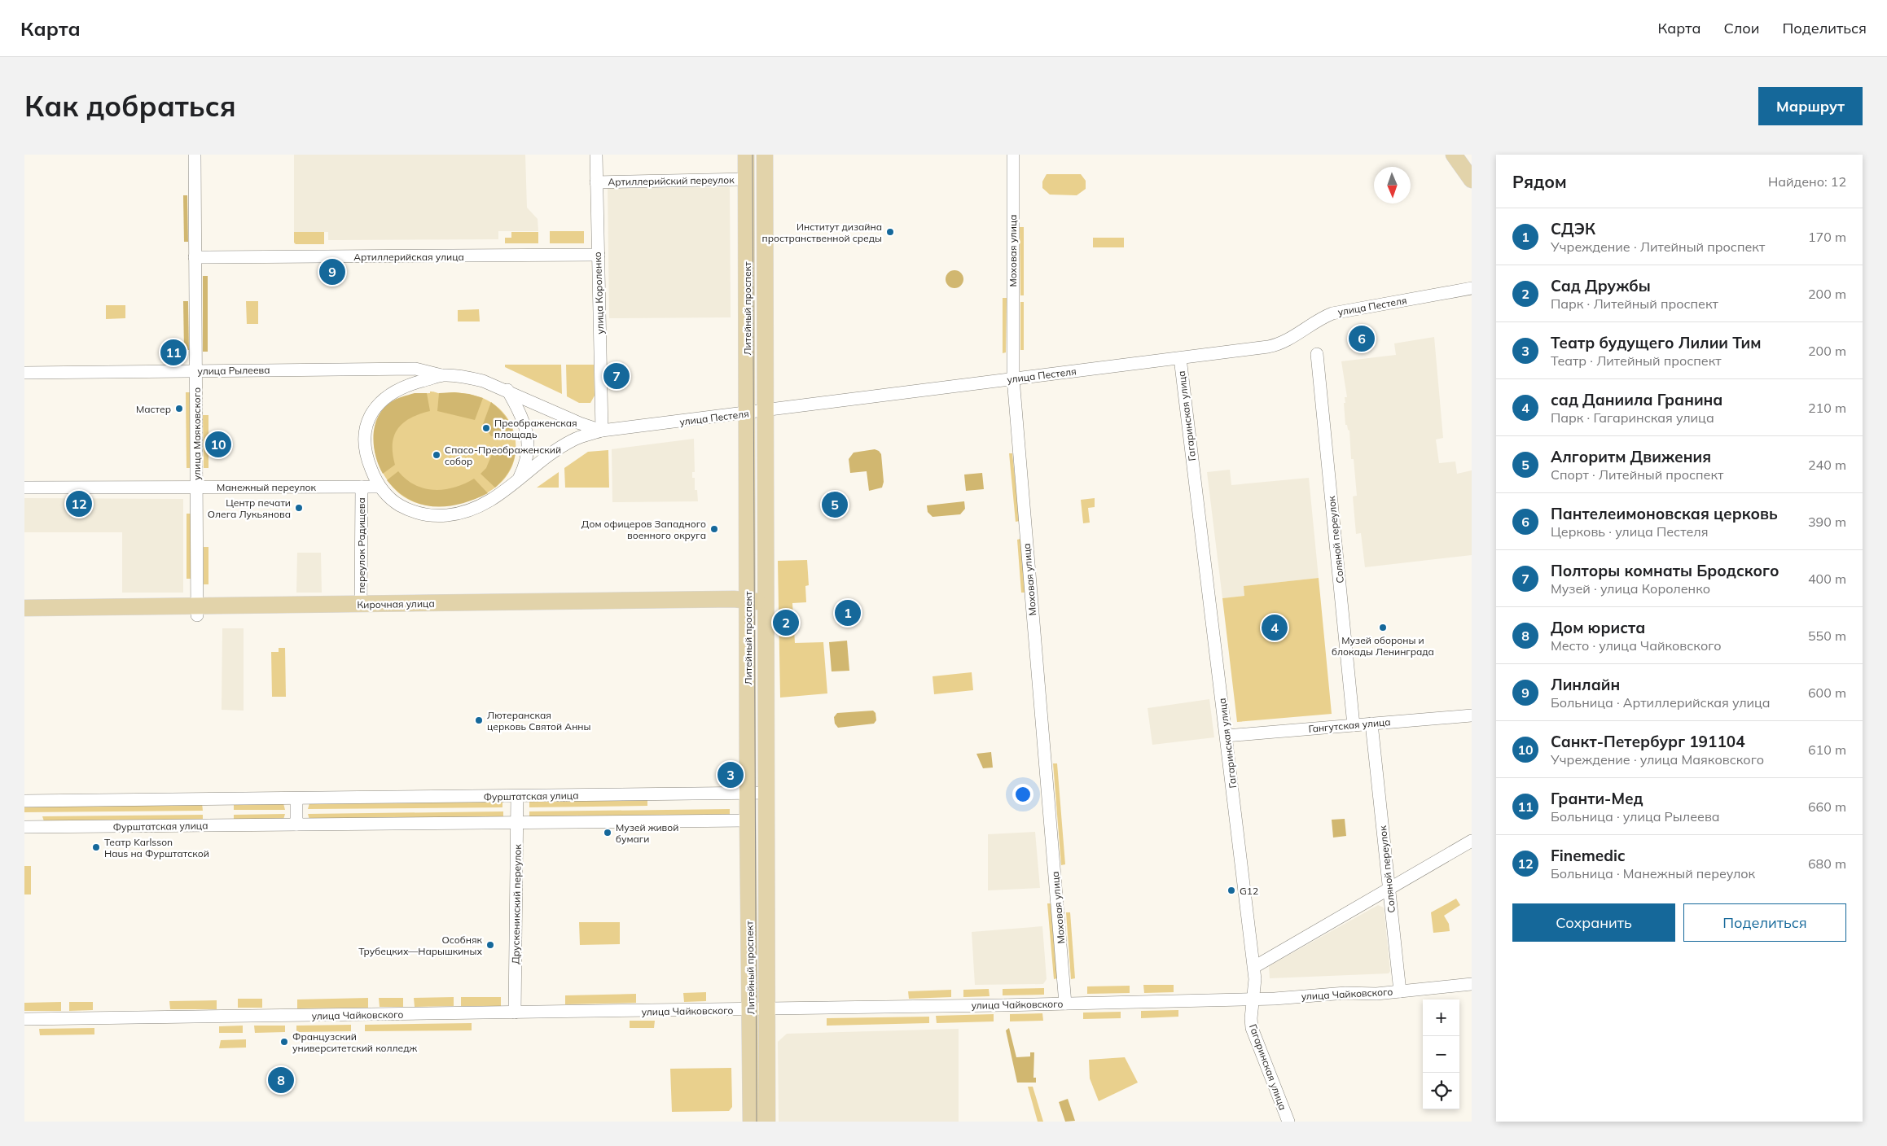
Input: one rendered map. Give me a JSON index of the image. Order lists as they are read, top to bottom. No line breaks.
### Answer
{"streets":{"main road":["Литейный проспект","Кирочная улица"],"street":["Артиллерийский переулок","Моховая улица","Артиллерийская улица","улица Короленко","улица Пестеля","улица Рылеева","Гагаринская улица","улица Маяковского","Манежный переулок","Соляной переулок","переулок Радищева","Гангутская улица","Фурштатская улица","Друскеникский переулок","улица Чайковского"]},"crossings":[["Артиллерийский переулок","улица Короленко"],["Артиллерийский переулок","Литейный проспект"],["Моховая улица","улица Пестеля"],["Моховая улица","улица Чайковского"],["Артиллерийская улица","улица Короленко"],["Артиллерийская улица","улица Маяковского"],["улица Короленко","улица Пестеля"],["улица Пестеля","Литейный проспект"],["улица Пестеля","Гагаринская улица"],["Литейный проспект","Кирочная улица"],["Литейный проспект","Фурштатская улица"],["Литейный проспект","улица Чайковского"],["улица Рылеева","улица Маяковского"],["Гагаринская улица","Гангутская улица"],["Гагаринская улица","улица Чайковского"],["улица Маяковского","Манежный переулок"],["улица Маяковского","Кирочная улица"],["Манежный переулок","переулок Радищева"],["Соляной переулок","Гангутская улица"],["Соляной переулок","улица Чайковского"],["переулок Радищева","Кирочная улица"],["Фурштатская улица","Друскеникский переулок"],["Друскеникский переулок","улица Чайковского"]],"places":["Институт дизайна пространственной среды","Мастер","Преображенская площадь","Спасо-Преображенский собор","Центр печати Олега Лукьянова","Дом офицеров Западного военного округа","Музей обороны и блокады Ленинграда","Лютеранская церковь Святой Анны","Музей живой бумаги","Театр Karlsson Haus на Фурштатской","G12","Особняк Трубецких—Нарышкиных","Французский университетский колледж"],"north":"bottom","page":{"header":"Карта","nav":["Карта","Слои","Поделиться"],"buttons":["Маршрут",["Сохранить","Поделиться"]],"title":"Как добраться","heading":["Рядом","Найдено: 12"],"list":[{"mark":"1","name":"СДЭК","note":"Учреждение · Литейный проспект","value":"170 m"},{"mark":"2","name":"Сад Дружбы","note":"Парк · Литейный проспект","value":"200 m"},{"mark":"3","name":"Театр будущего Лилии Тим","note":"Театр · Литейный проспект","value":"200 m"},{"mark":"4","name":"сад Даниила Гранина","note":"Парк · Гагаринская улица","value":"210 m"},{"mark":"5","name":"Алгоритм Движения","note":"Спорт · Литейный проспект","value":"240 m"},{"mark":"6","name":"Пантелеимоновская церковь","note":"Церковь · улица Пестеля","value":"390 m"},{"mark":"7","name":"Полторы комнаты Бродского","note":"Музей · улица Короленко","value":"400 m"},{"mark":"8","name":"Дом юриста","note":"Место · улица Чайковского","value":"550 m"},{"mark":"9","name":"Линлайн","note":"Больница · Артиллерийская улица","value":"600 m"},{"mark":"10","name":"Санкт-Петербург 191104","note":"Учреждение · улица Маяковского","value":"610 m"},{"mark":"11","name":"Гранти-Мед","note":"Больница · улица Рылеева","value":"660 m"},{"mark":"12","name":"Finemedic","note":"Больница · Манежный переулок","value":"680 m"}],"pins":["9","6","11","7","10","12","5","1","2","4","3","8"],"map_buttons":["+","−"]}}
